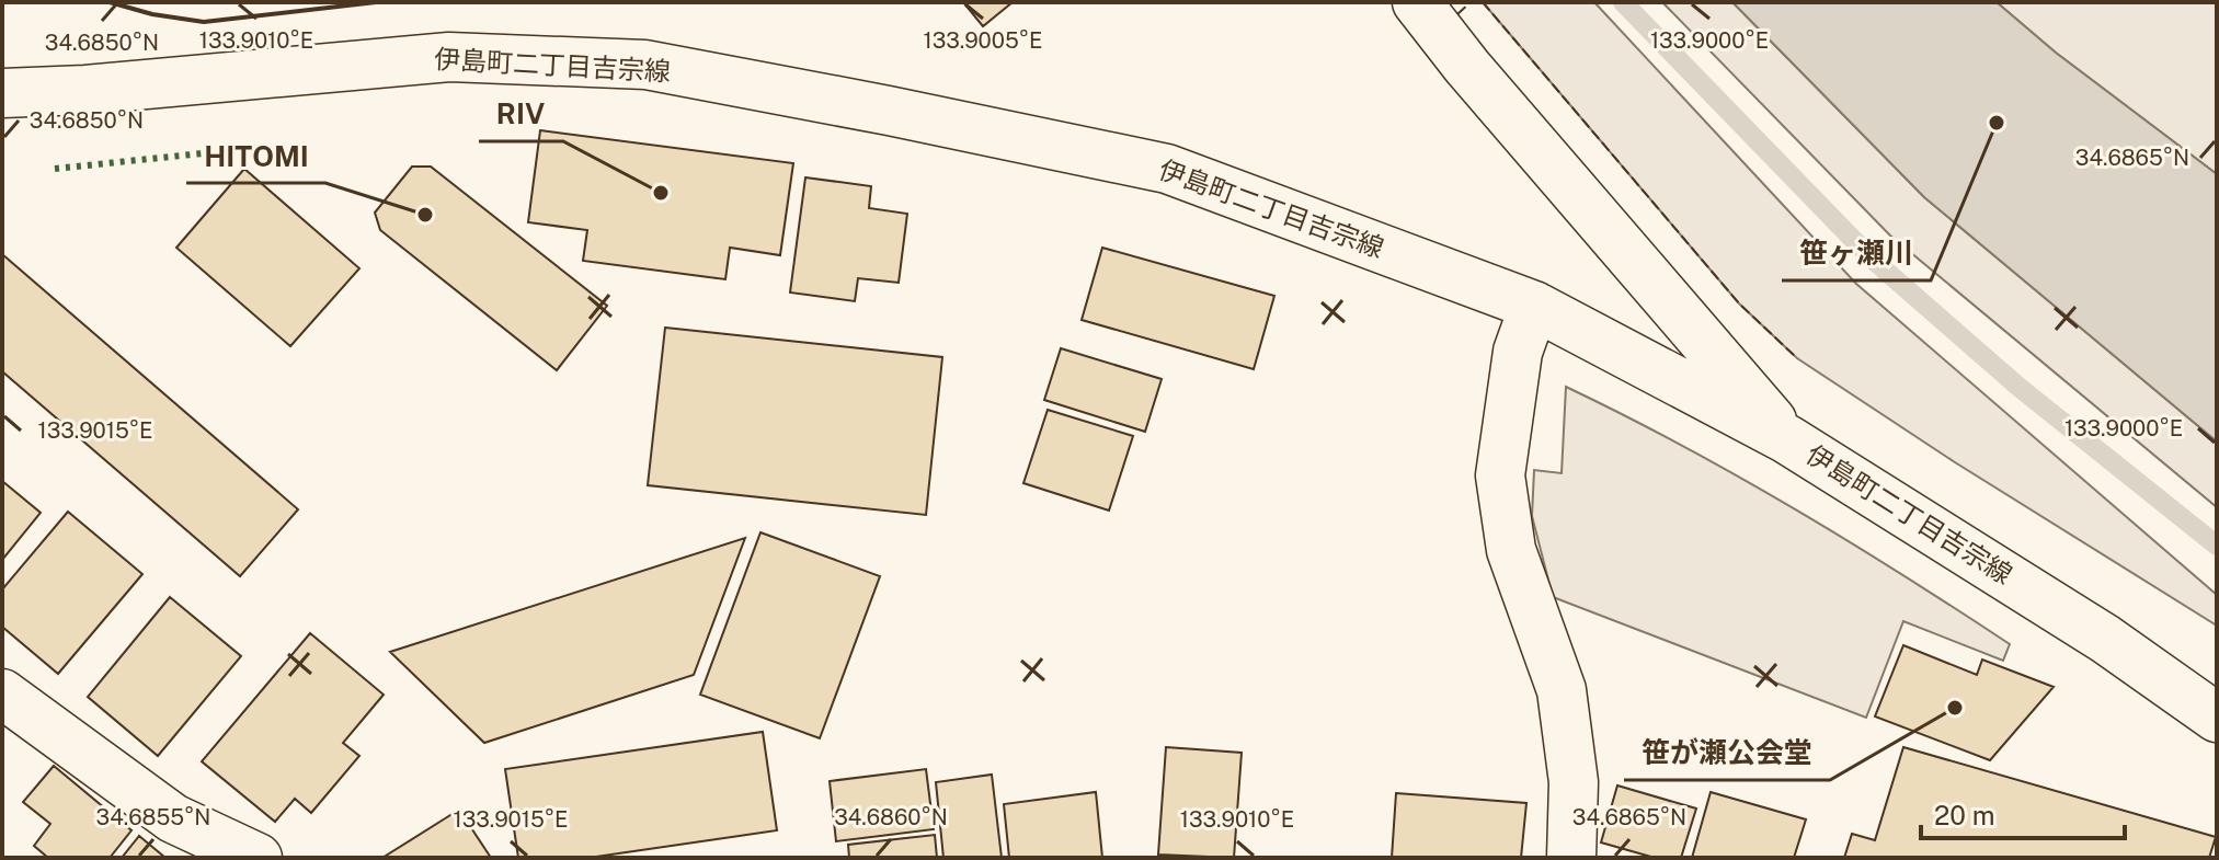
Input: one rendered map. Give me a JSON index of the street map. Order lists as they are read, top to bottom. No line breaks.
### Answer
{"streets":{"street":["伊島町二丁目吉宗線"]},"places":["笹ヶ瀬川","RIV","HITOMI","笹が瀬公会堂"],"scale_bar":"20 m","coordinates":["133.9010°E","133.9005°E","133.9000°E","34.6850°N","34.6865°N","133.9015°E","34.6855°N","34.6860°N"]}
